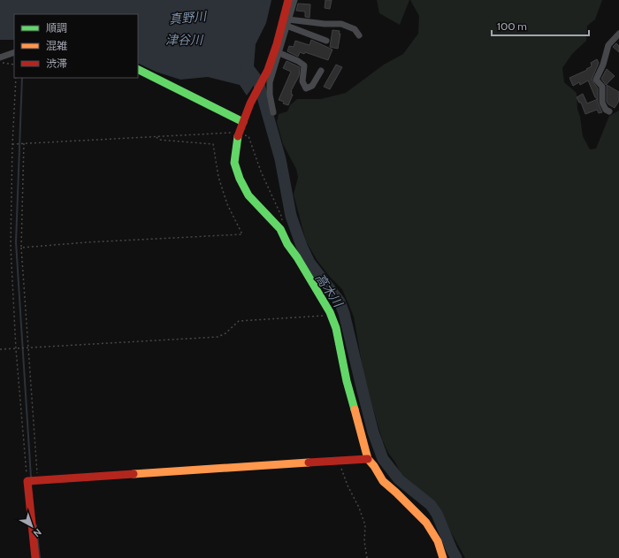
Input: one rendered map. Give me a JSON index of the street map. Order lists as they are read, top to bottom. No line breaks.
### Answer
{"water":["真野川","津谷川","高木川"],"legend":["順調","混雑","渋滞"],"scale_bar":"100 m","north":"bottom right"}
